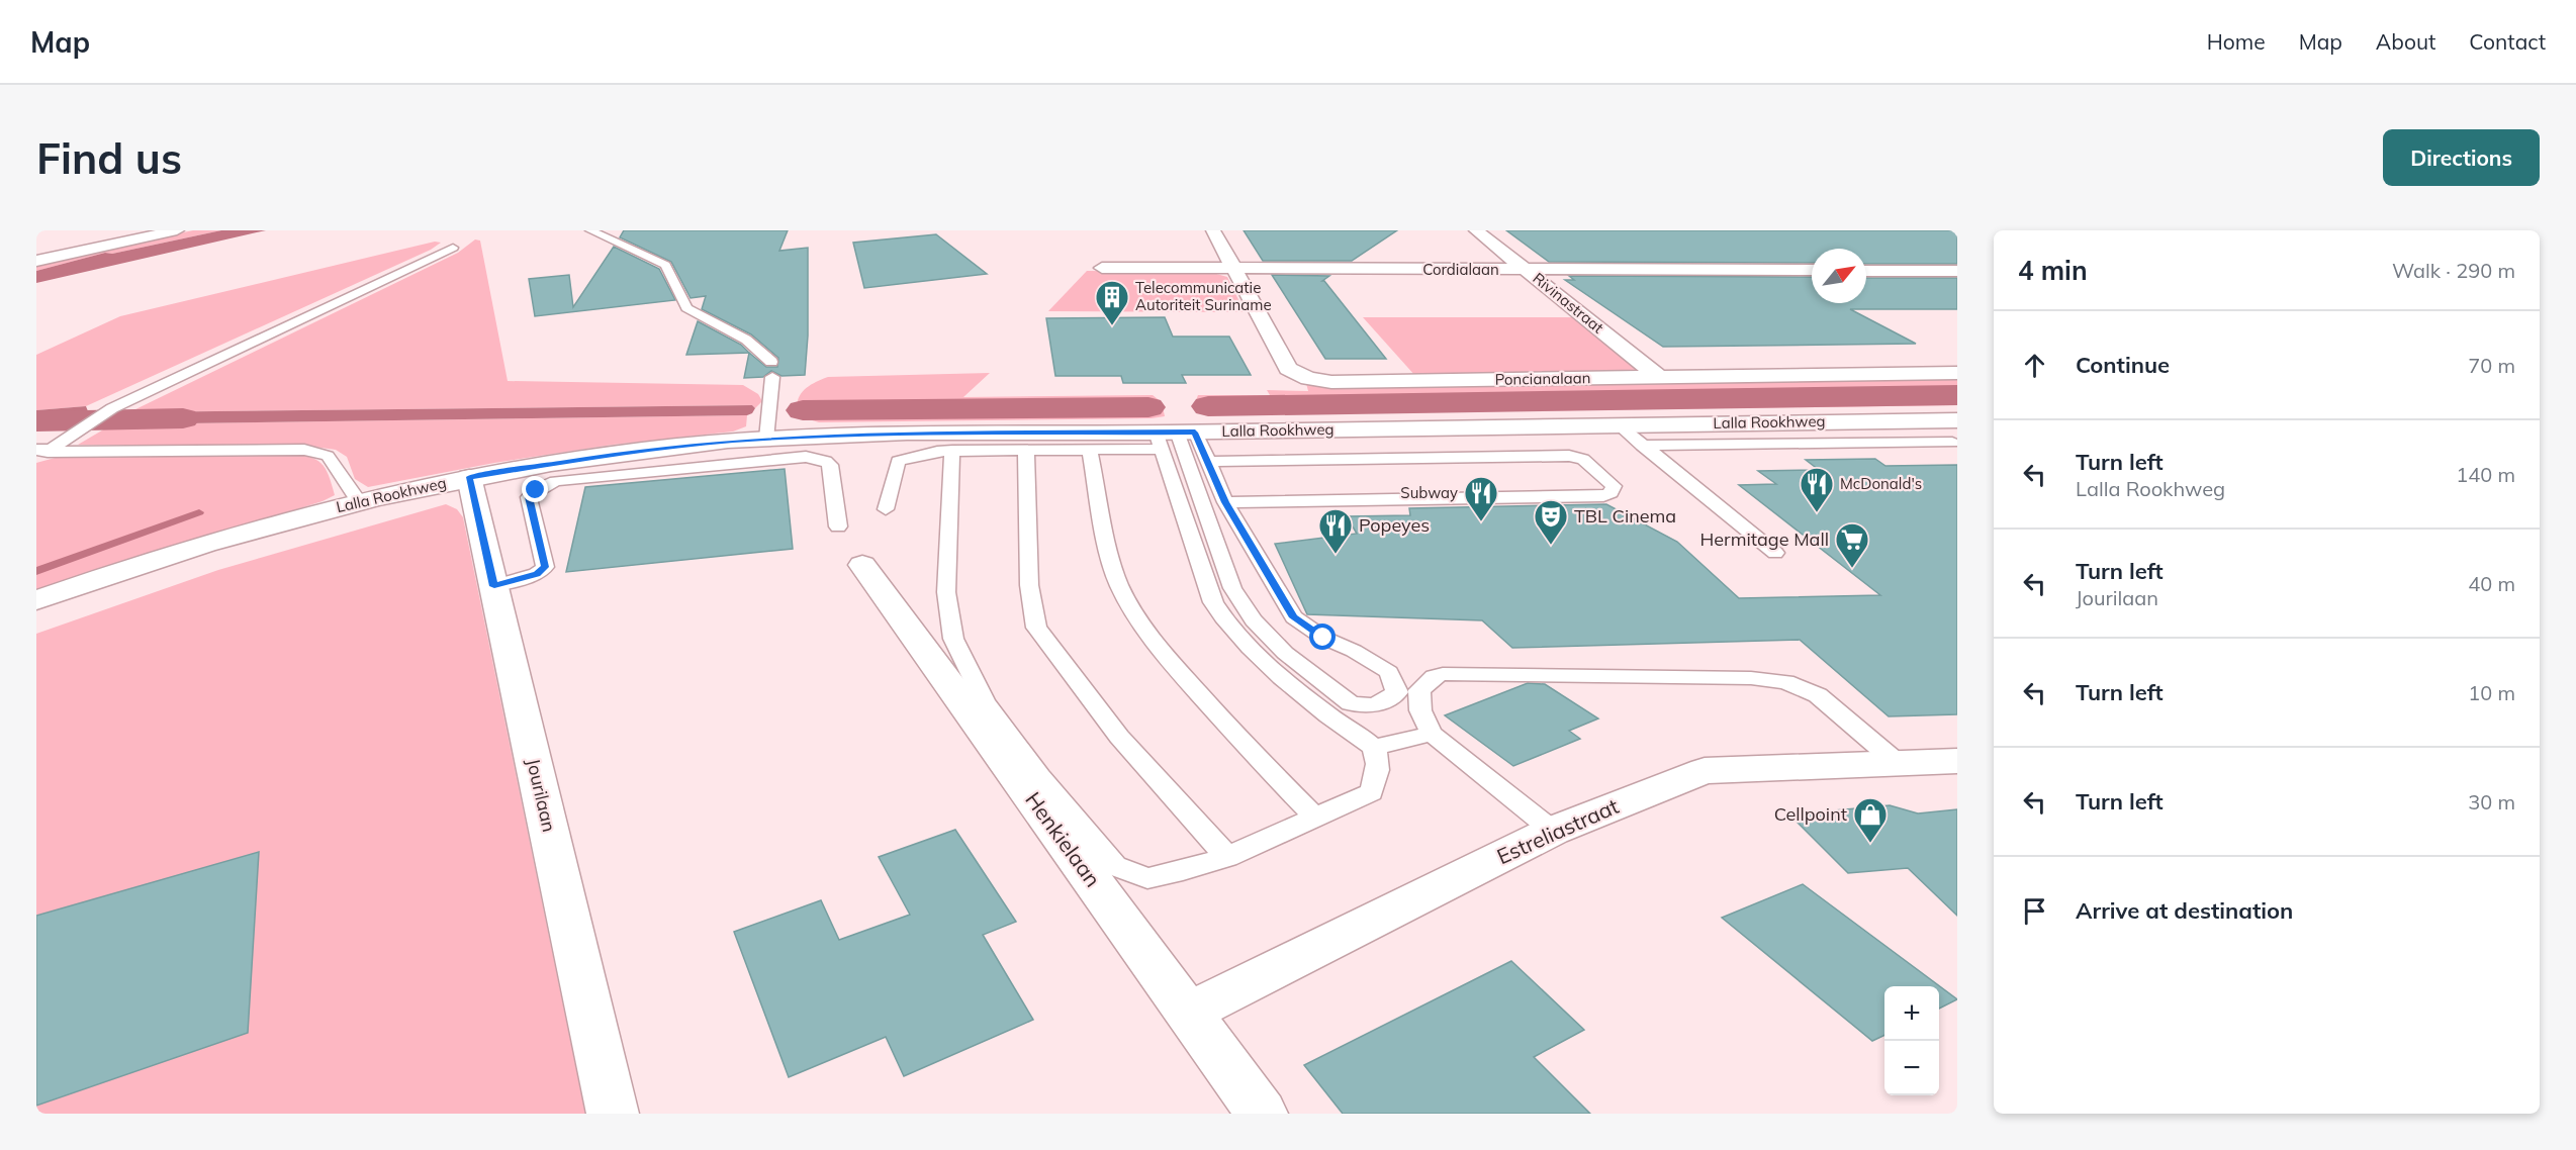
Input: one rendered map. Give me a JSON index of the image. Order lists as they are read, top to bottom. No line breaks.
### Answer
{"streets":{"street":["Cordialaan","Rivinastraat","Poncianalaan","Lalla Rookhweg","Jourilaan","Estreliastraat","Henkielaan"]},"crossings":[["Cordialaan","Rivinastraat"],["Cordialaan","Poncianalaan"],["Rivinastraat","Poncianalaan"],["Lalla Rookhweg","Jourilaan"],["Estreliastraat","Henkielaan"]],"places":{"building":["Telecommunicatie Autoriteit Suriname"],"restaurant":["McDonald's","Subway","Popeyes"],"theatre":["TBL Cinema"],"supermarket":["Hermitage Mall"],"shop":["Cellpoint"]},"north":"top right","page":{"header":"Map","nav":["Home","Map","About","Contact"],"buttons":"Directions","title":"Find us","heading":["4 min","Walk · 290 m"],"list":[["Continue","70 m"],["Turn left","Lalla Rookhweg","140 m"],["Turn left","Jourilaan","40 m"],["Turn left","10 m"],["Turn left","30 m"],"Arrive at destination"],"map_buttons":["+","−"]}}
